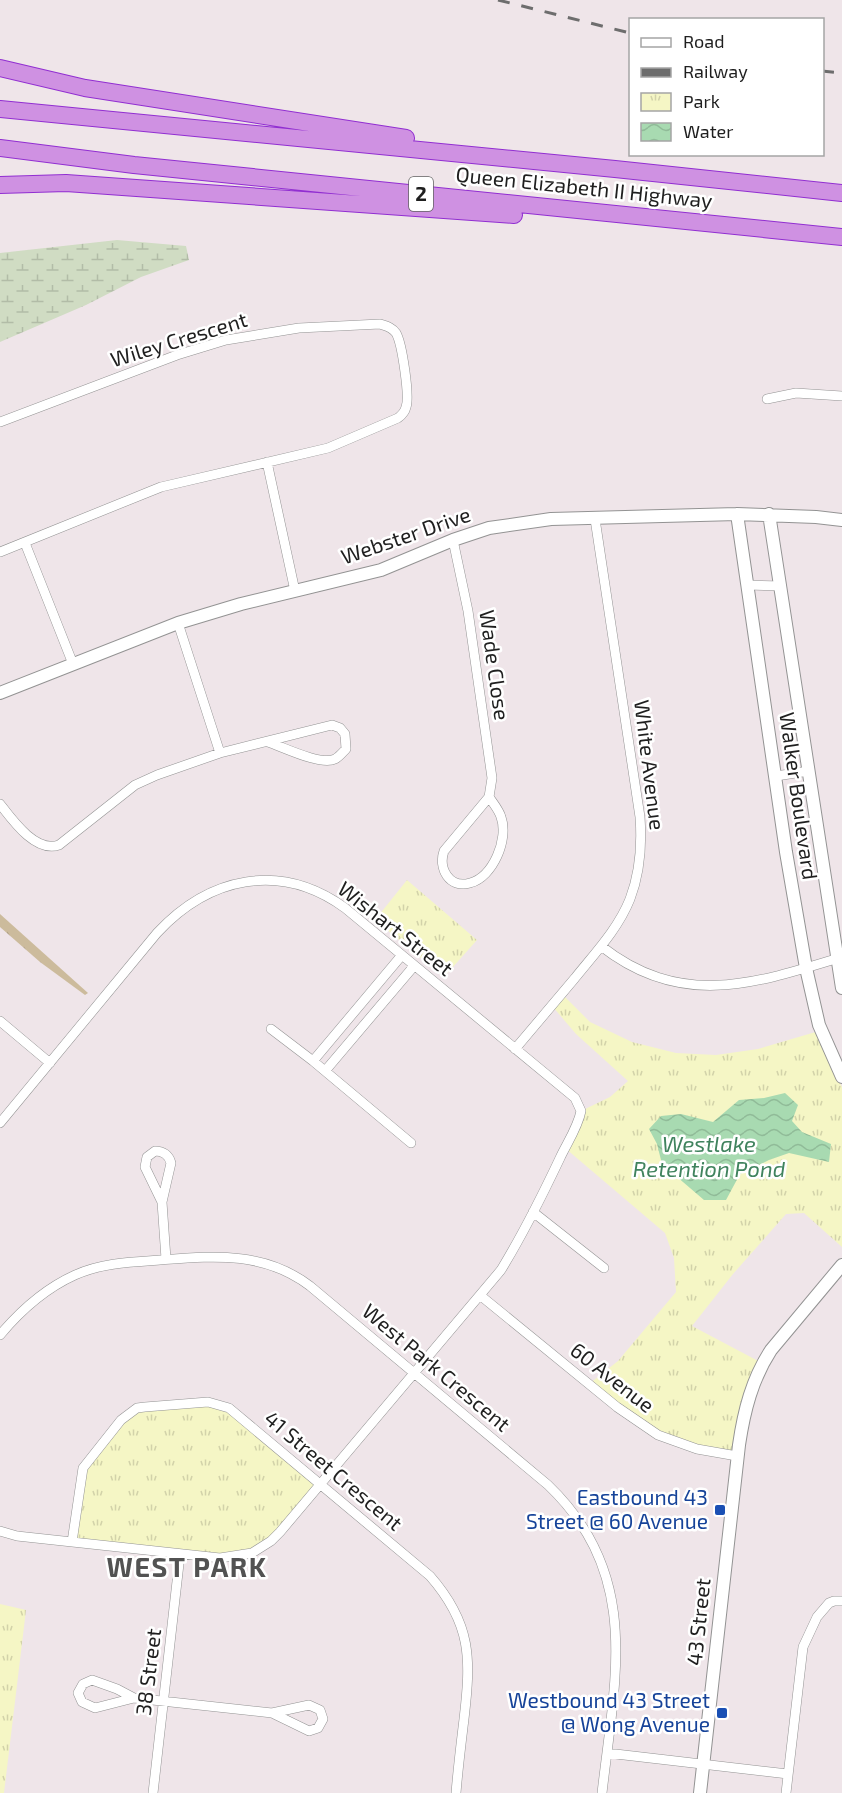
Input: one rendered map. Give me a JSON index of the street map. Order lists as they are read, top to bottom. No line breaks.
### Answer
{"streets":{"highway":["Queen Elizabeth II Highway","2"],"street":["Wiley Crescent","Webster Drive","Wade Close","White Avenue","Walker Boulevard","Wishart Street","West Park Crescent","60 Avenue","41 Street Crescent","43 Street","38 Street"]},"crossings":[["Webster Drive","Wade Close"],["Webster Drive","White Avenue"],["Webster Drive","Walker Boulevard"],["White Avenue","Wishart Street"],["Wishart Street","West Park Crescent"],["Wishart Street","60 Avenue"],["Wishart Street","41 Street Crescent"],["Wishart Street","38 Street"],["60 Avenue","43 Street"]],"districts":["WEST PARK"],"water":["Westlake Retention Pond"],"places":{"transit":["Eastbound 43 Street @ 60 Avenue","Westbound 43 Street @ Wong Avenue"]},"legend":["Road","Railway","Park","Water"]}
